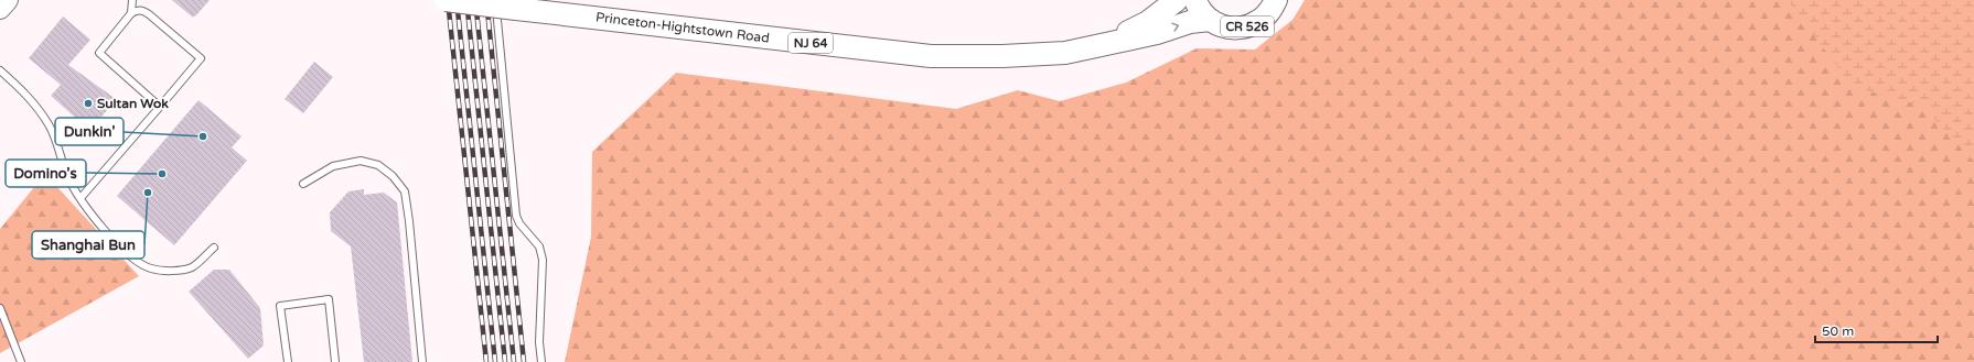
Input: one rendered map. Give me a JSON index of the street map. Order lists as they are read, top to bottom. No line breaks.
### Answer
{"streets":{"main road":["CR 526","Princeton-Hightstown Road","NJ 64"]},"crossings":[["CR 526","Princeton-Hightstown Road"]],"places":["Sultan Wok","Dunkin'","Domino's","Shanghai Bun"],"scale_bar":"50 m"}
